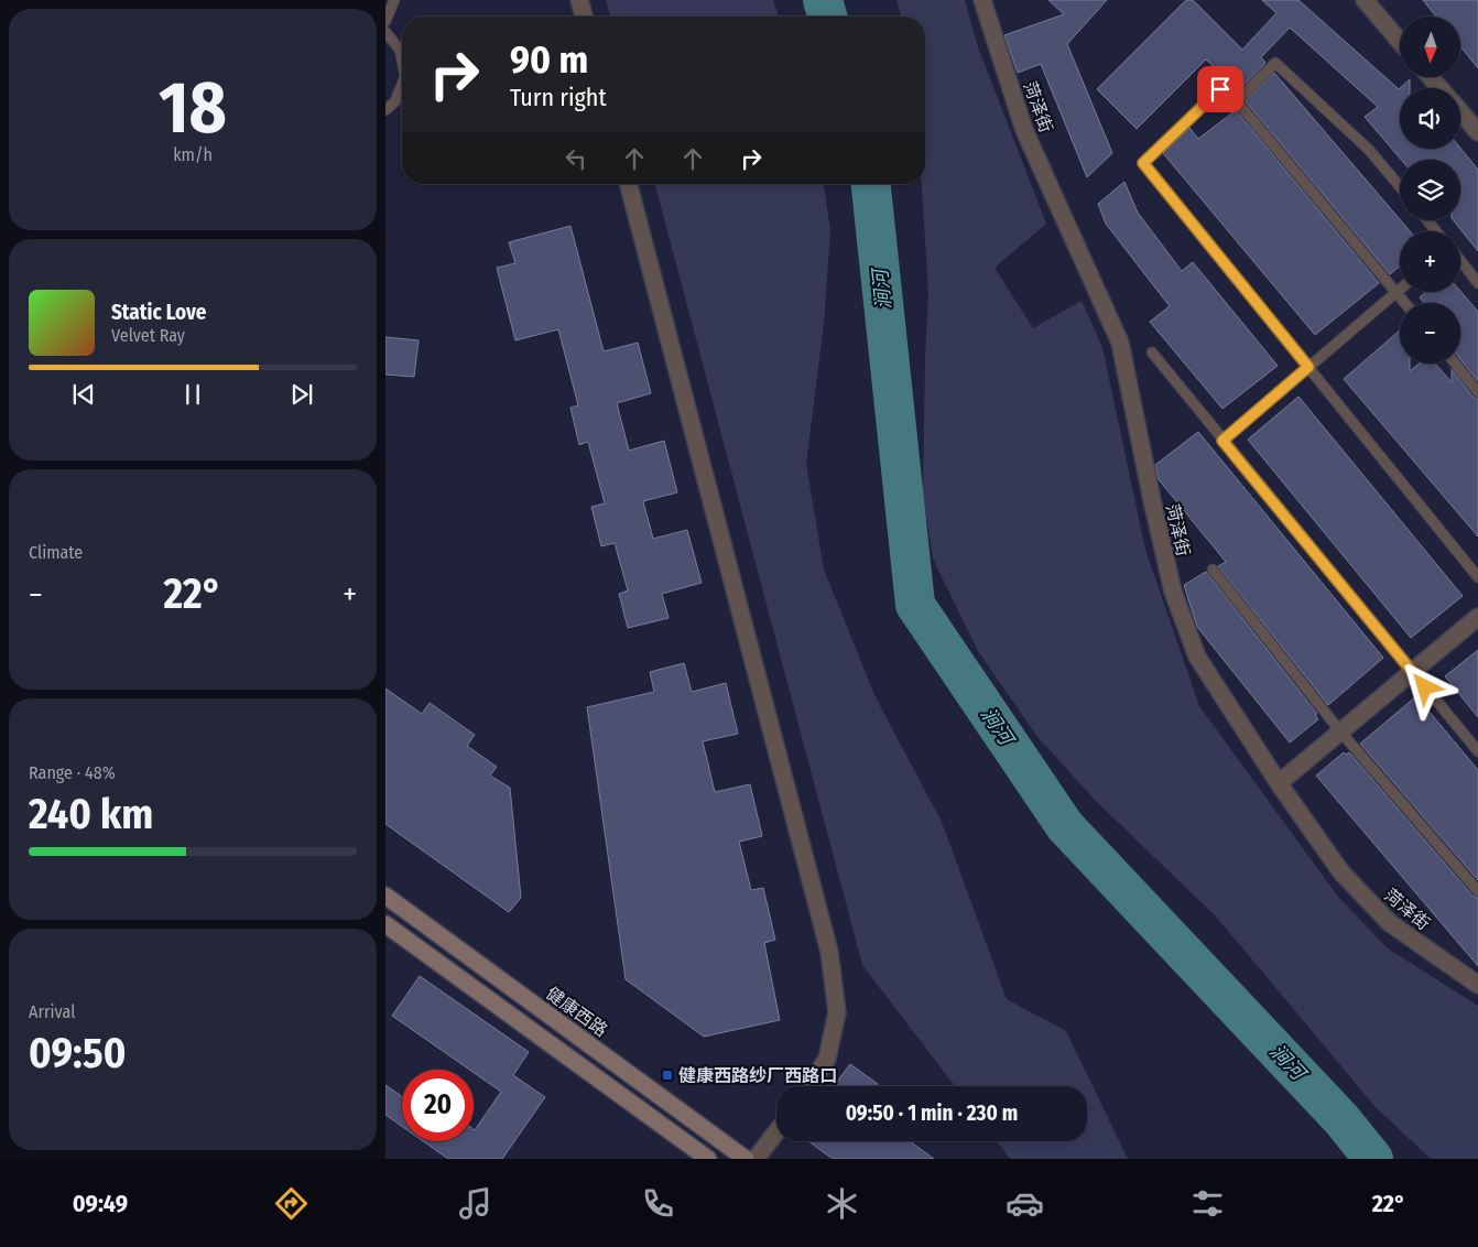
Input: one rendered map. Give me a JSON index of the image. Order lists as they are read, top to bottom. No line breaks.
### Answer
{"streets":{"street":["菏泽街","健康西路"]},"water":["涧河"],"places":{"transit":["健康西路纱厂西路口"]},"north":"bottom","page":{"tile":[["18","km/h"],"Climate",["Range · 48%","240 km"],["Arrival","09:50"]],"map_buttons":["+","−"],"turn":["90 m","Turn right"],"song":["Static Love","Velvet Ray"],"heat":["−","22°","+"],"limit":"20","trip":"09:50 · 1 min · 230 m","tabs":["09:49","22°"]}}
